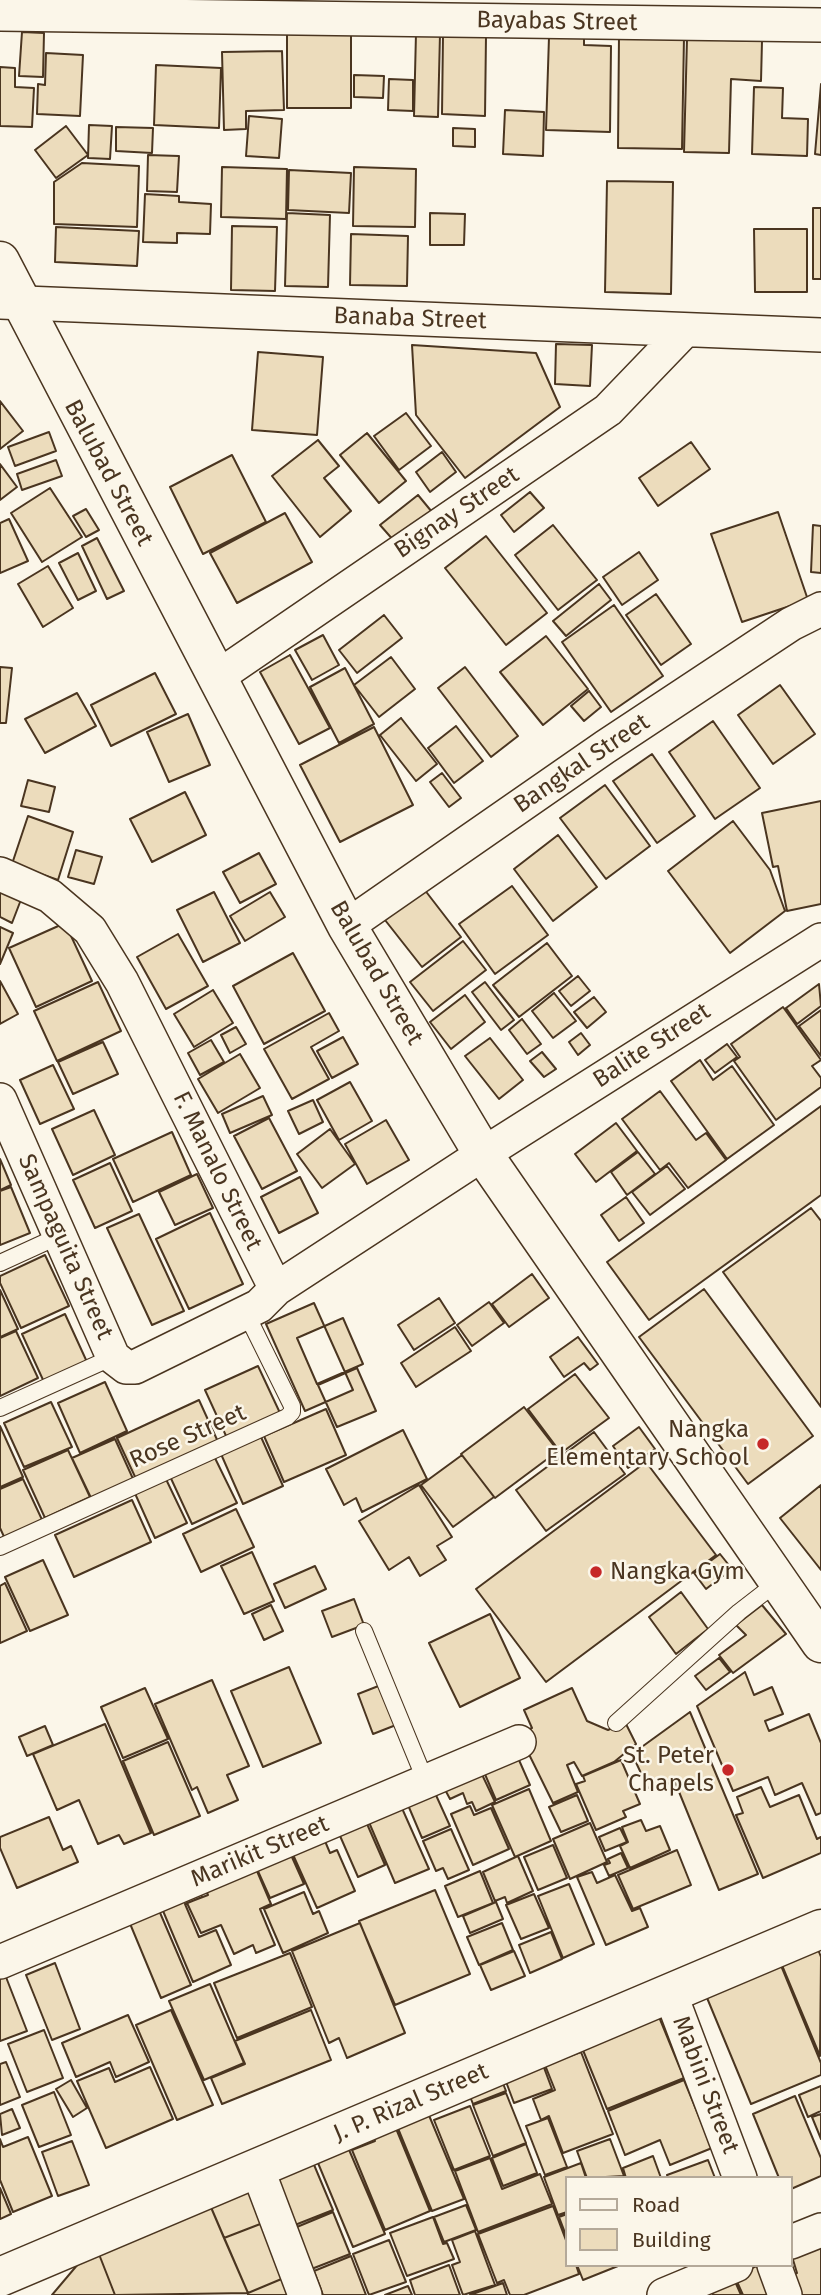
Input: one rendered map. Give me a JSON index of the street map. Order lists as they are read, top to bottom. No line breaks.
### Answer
{"streets":{"street":["Bayabas Street","Banaba Street","Balubad Street","Bignay Street","Bangkal Street","Balite Street","F. Manalo Street","Sampaguita Street","Marikit Street","Mabini Street","J. P. Rizal Street"],"lane":["Rose Street"]},"crossings":[["Banaba Street","Balubad Street"],["Banaba Street","Bignay Street"],["Balubad Street","Bignay Street"],["Balubad Street","Bangkal Street"],["Balubad Street","Balite Street"],["Mabini Street","J. P. Rizal Street"]],"places":["Nangka Elementary School","Nangka Gym","St. Peter Chapels"],"legend":["Road","Building"]}
